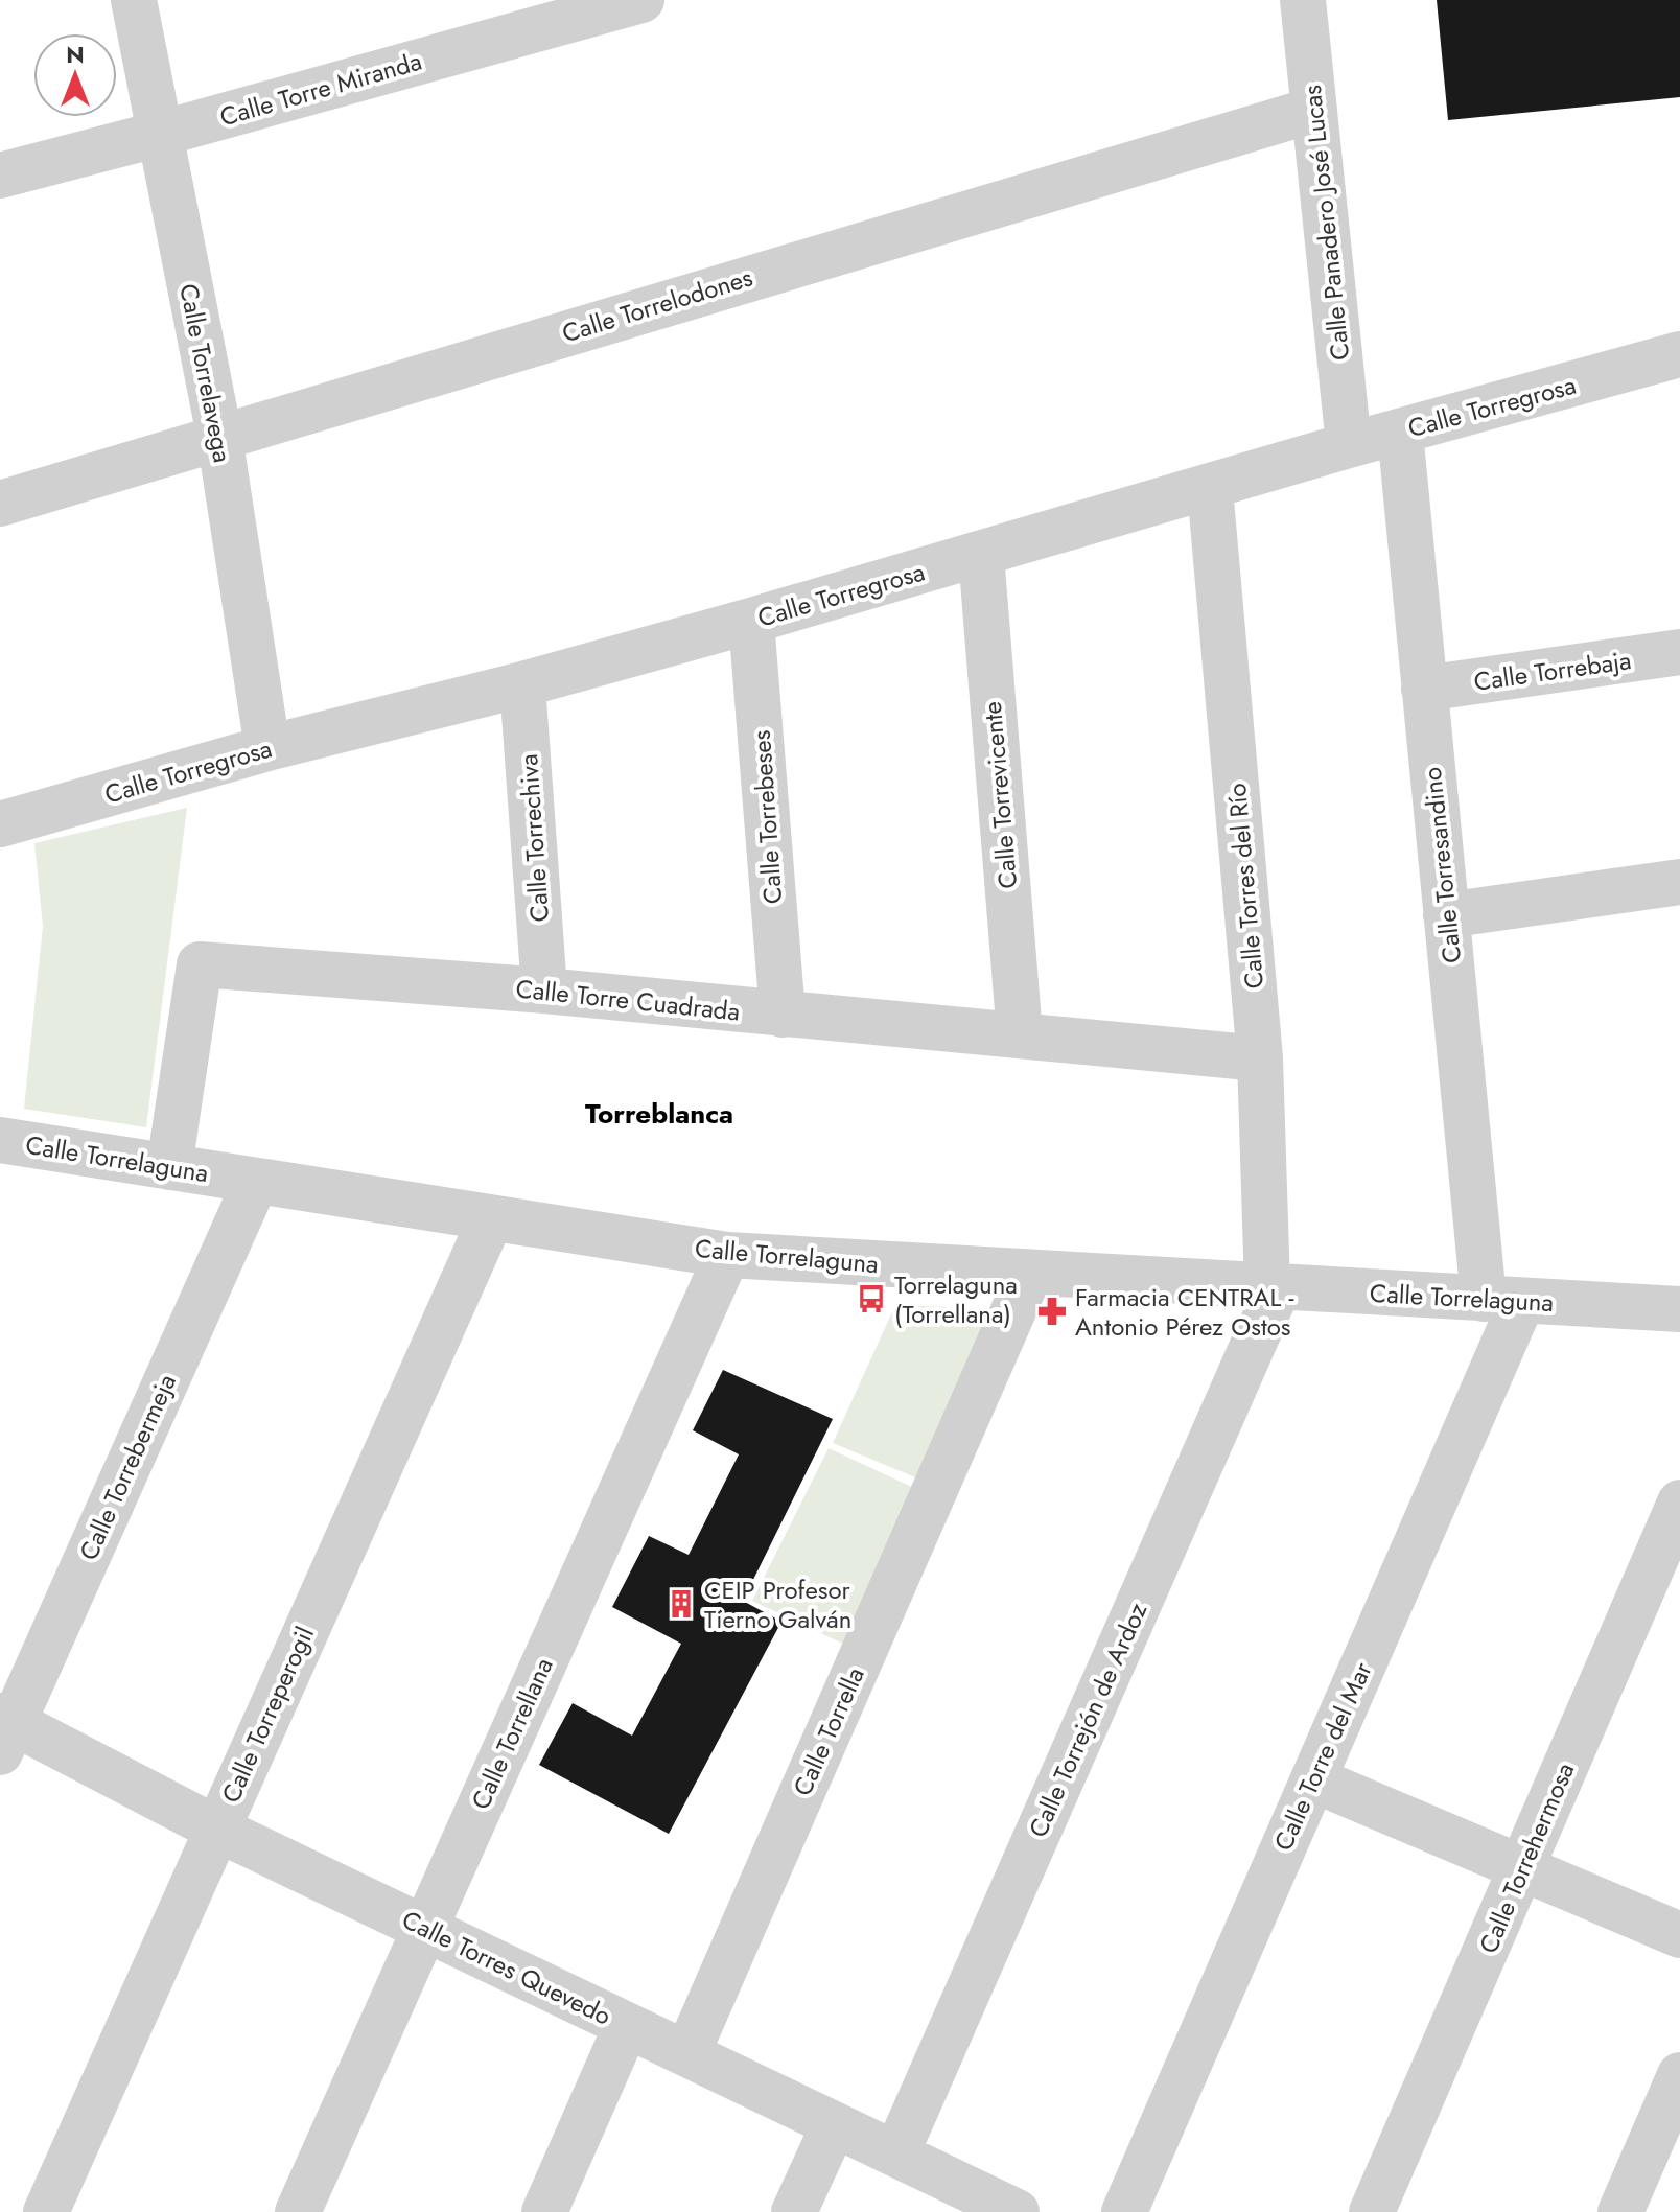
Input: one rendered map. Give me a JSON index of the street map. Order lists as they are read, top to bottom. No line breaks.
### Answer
{"streets":{"street":["Calle Torre Miranda","Calle Panadero José Lucas","Calle Torrelodones","Calle Torrelavega","Calle Torregrosa","Calle Torrebaja","Calle Torrevicente","Calle Torrebeses","Calle Torrechiva","Calle Torresandino","Calle Torres del Río","Calle Torre Cuadrada","Calle Torrelaguna","Calle Torrebermeja","Calle Torreperogil","Calle Torrejón de Ardoz","Calle Torrella","Calle Torrellana","Calle Torre del Mar","Calle Torrehermosa","Calle Torres Quevedo"]},"crossings":[["Calle Torre Miranda","Calle Torrelavega"],["Calle Panadero José Lucas","Calle Torrelodones"],["Calle Panadero José Lucas","Calle Torregrosa"],["Calle Torrelodones","Calle Torrelavega"],["Calle Torrelavega","Calle Torregrosa"],["Calle Torregrosa","Calle Torrevicente"],["Calle Torregrosa","Calle Torrebeses"],["Calle Torregrosa","Calle Torrechiva"],["Calle Torregrosa","Calle Torresandino"],["Calle Torregrosa","Calle Torres del Río"],["Calle Torrebaja","Calle Torresandino"],["Calle Torrevicente","Calle Torre Cuadrada"],["Calle Torrebeses","Calle Torre Cuadrada"],["Calle Torrechiva","Calle Torre Cuadrada"],["Calle Torresandino","Calle Torrelaguna"],["Calle Torresandino","Calle Torre del Mar"],["Calle Torres del Río","Calle Torre Cuadrada"],["Calle Torres del Río","Calle Torrelaguna"],["Calle Torres del Río","Calle Torrejón de Ardoz"],["Calle Torre Cuadrada","Calle Torrelaguna"],["Calle Torrelaguna","Calle Torrebermeja"],["Calle Torrelaguna","Calle Torreperogil"],["Calle Torrelaguna","Calle Torrejón de Ardoz"],["Calle Torrelaguna","Calle Torrella"],["Calle Torrelaguna","Calle Torrellana"],["Calle Torrelaguna","Calle Torre del Mar"],["Calle Torrebermeja","Calle Torres Quevedo"],["Calle Torreperogil","Calle Torres Quevedo"],["Calle Torrejón de Ardoz","Calle Torres Quevedo"],["Calle Torrella","Calle Torres Quevedo"],["Calle Torrellana","Calle Torres Quevedo"]],"districts":["Torreblanca"],"places":{"bus stop":["Torrelaguna (Torrellana)"],"pharmacy":["Farmacia CENTRAL - Antonio Pérez Ostos"],"building":["CEIP Profesor Tierno Galván"]},"north":"top"}
